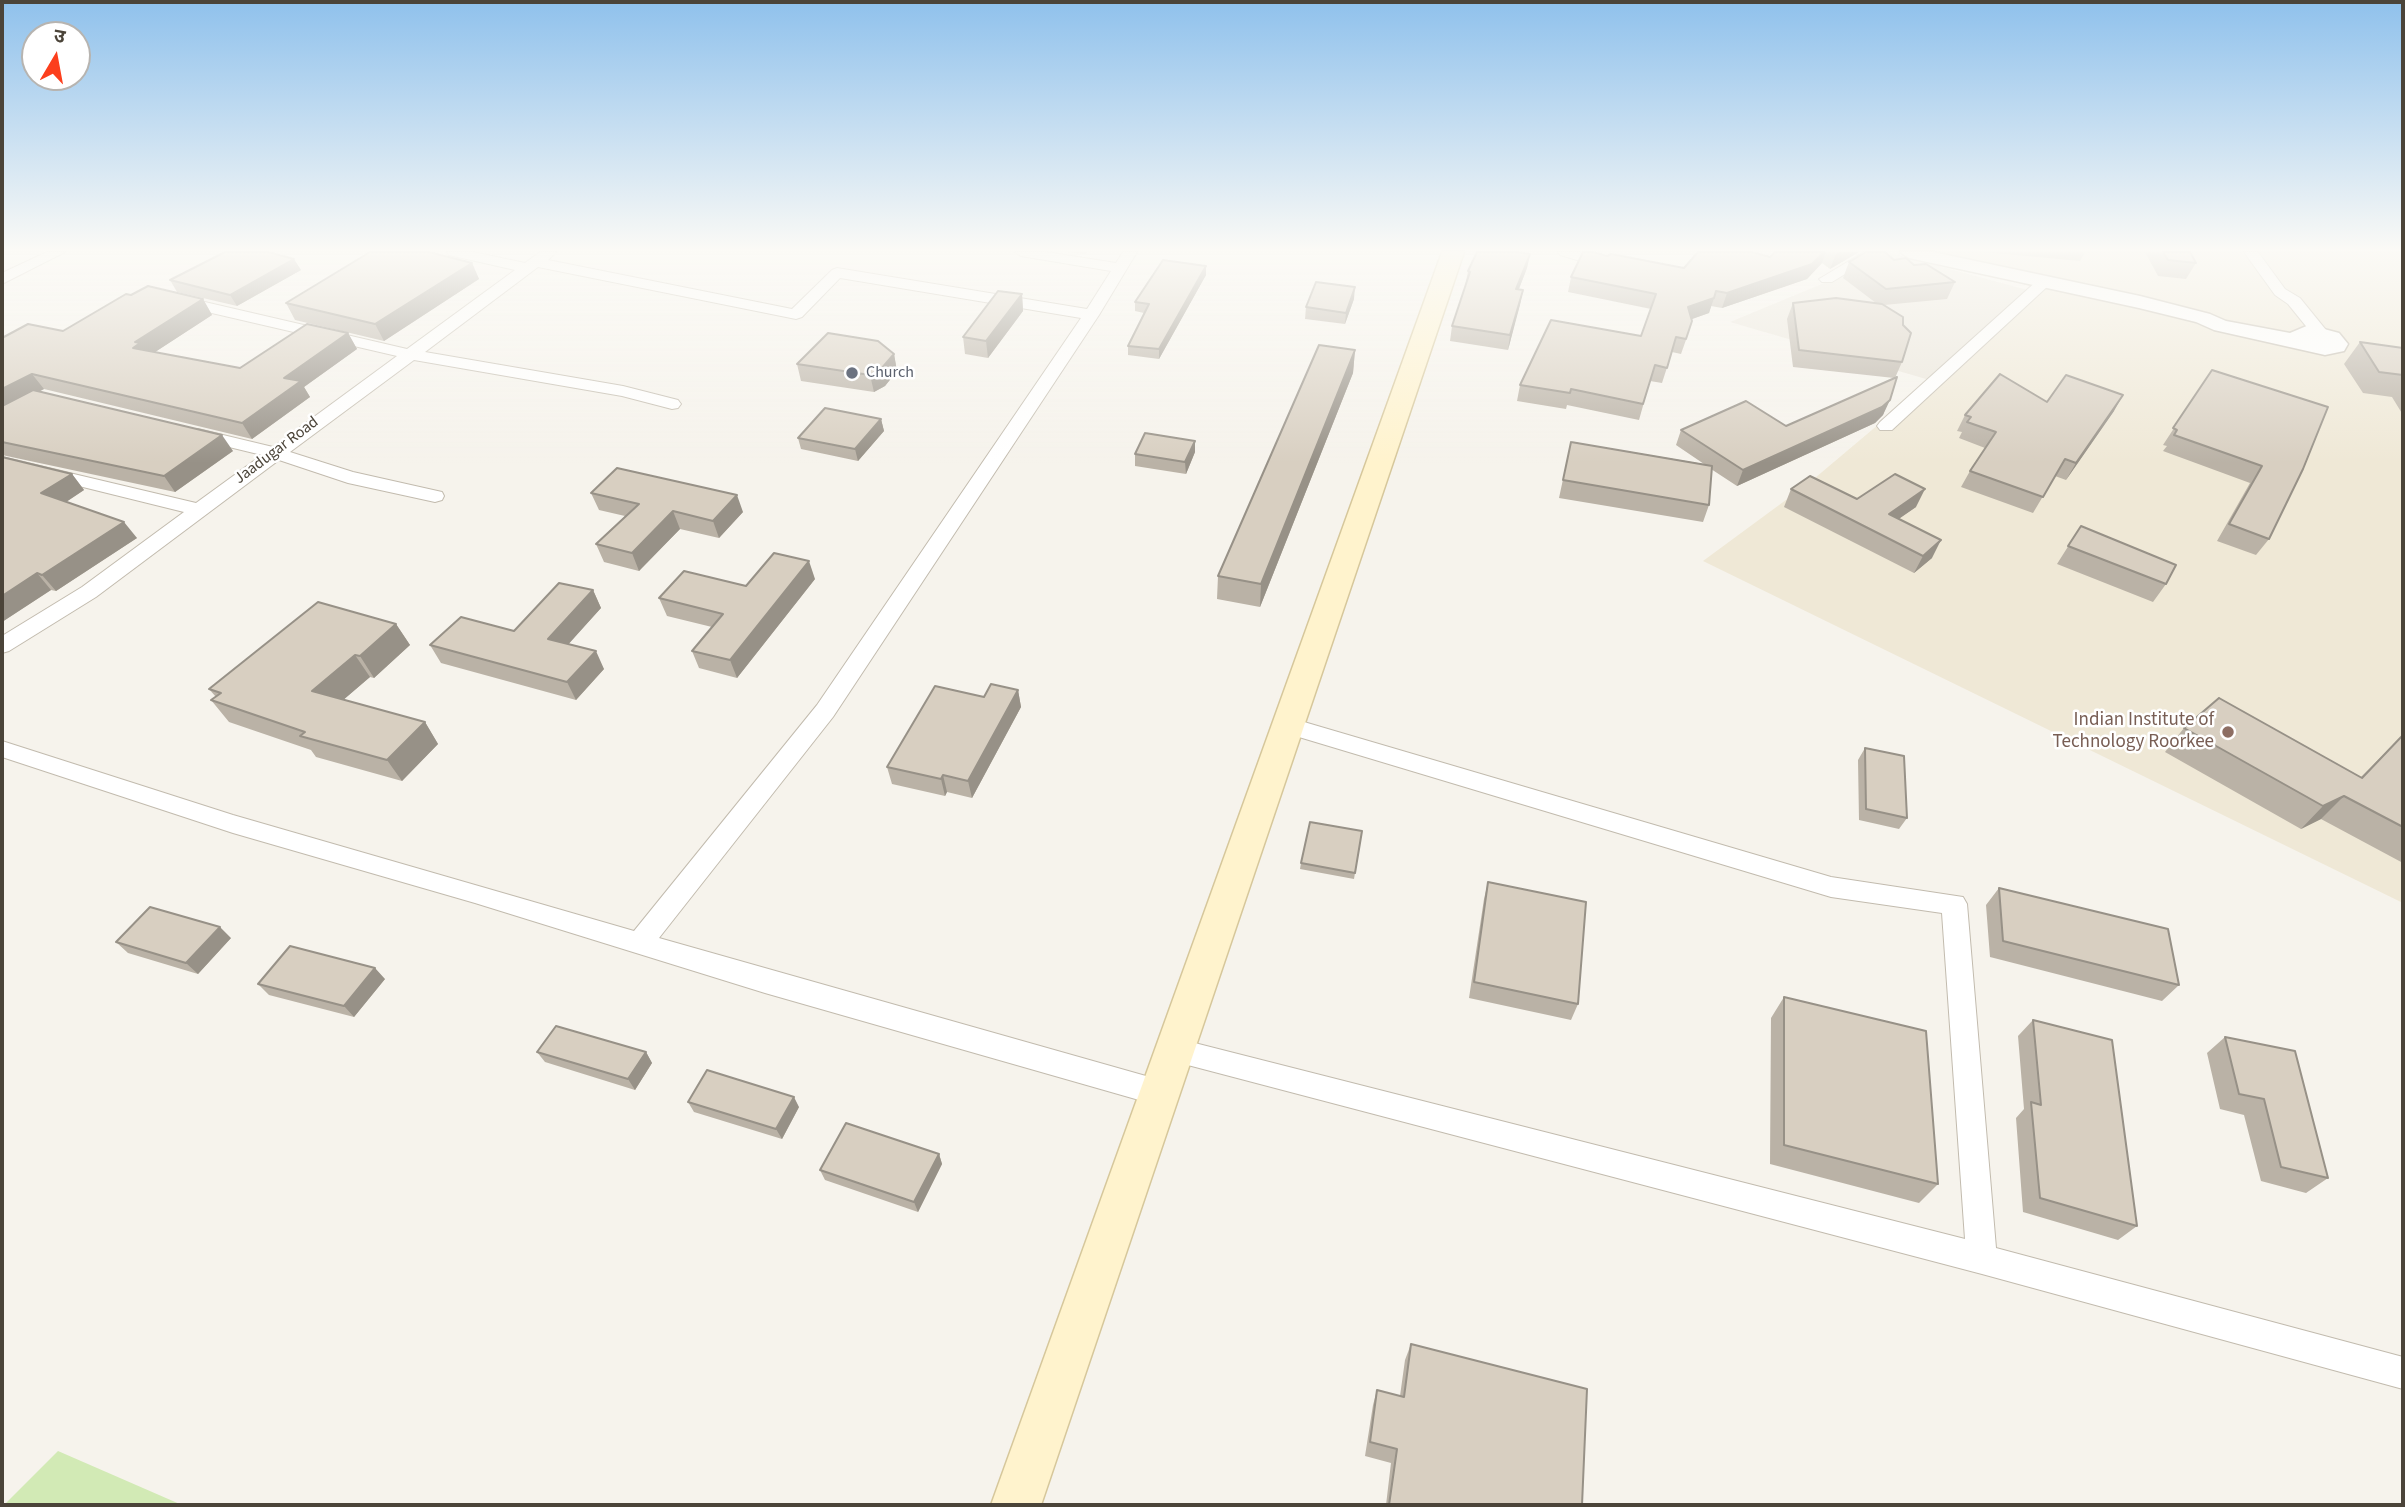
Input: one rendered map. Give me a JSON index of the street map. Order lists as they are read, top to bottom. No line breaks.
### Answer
{"streets":{"street":["Jaadugar Road"]},"places":["Church","Indian Institute of Technology Roorkee"],"north":"top"}
